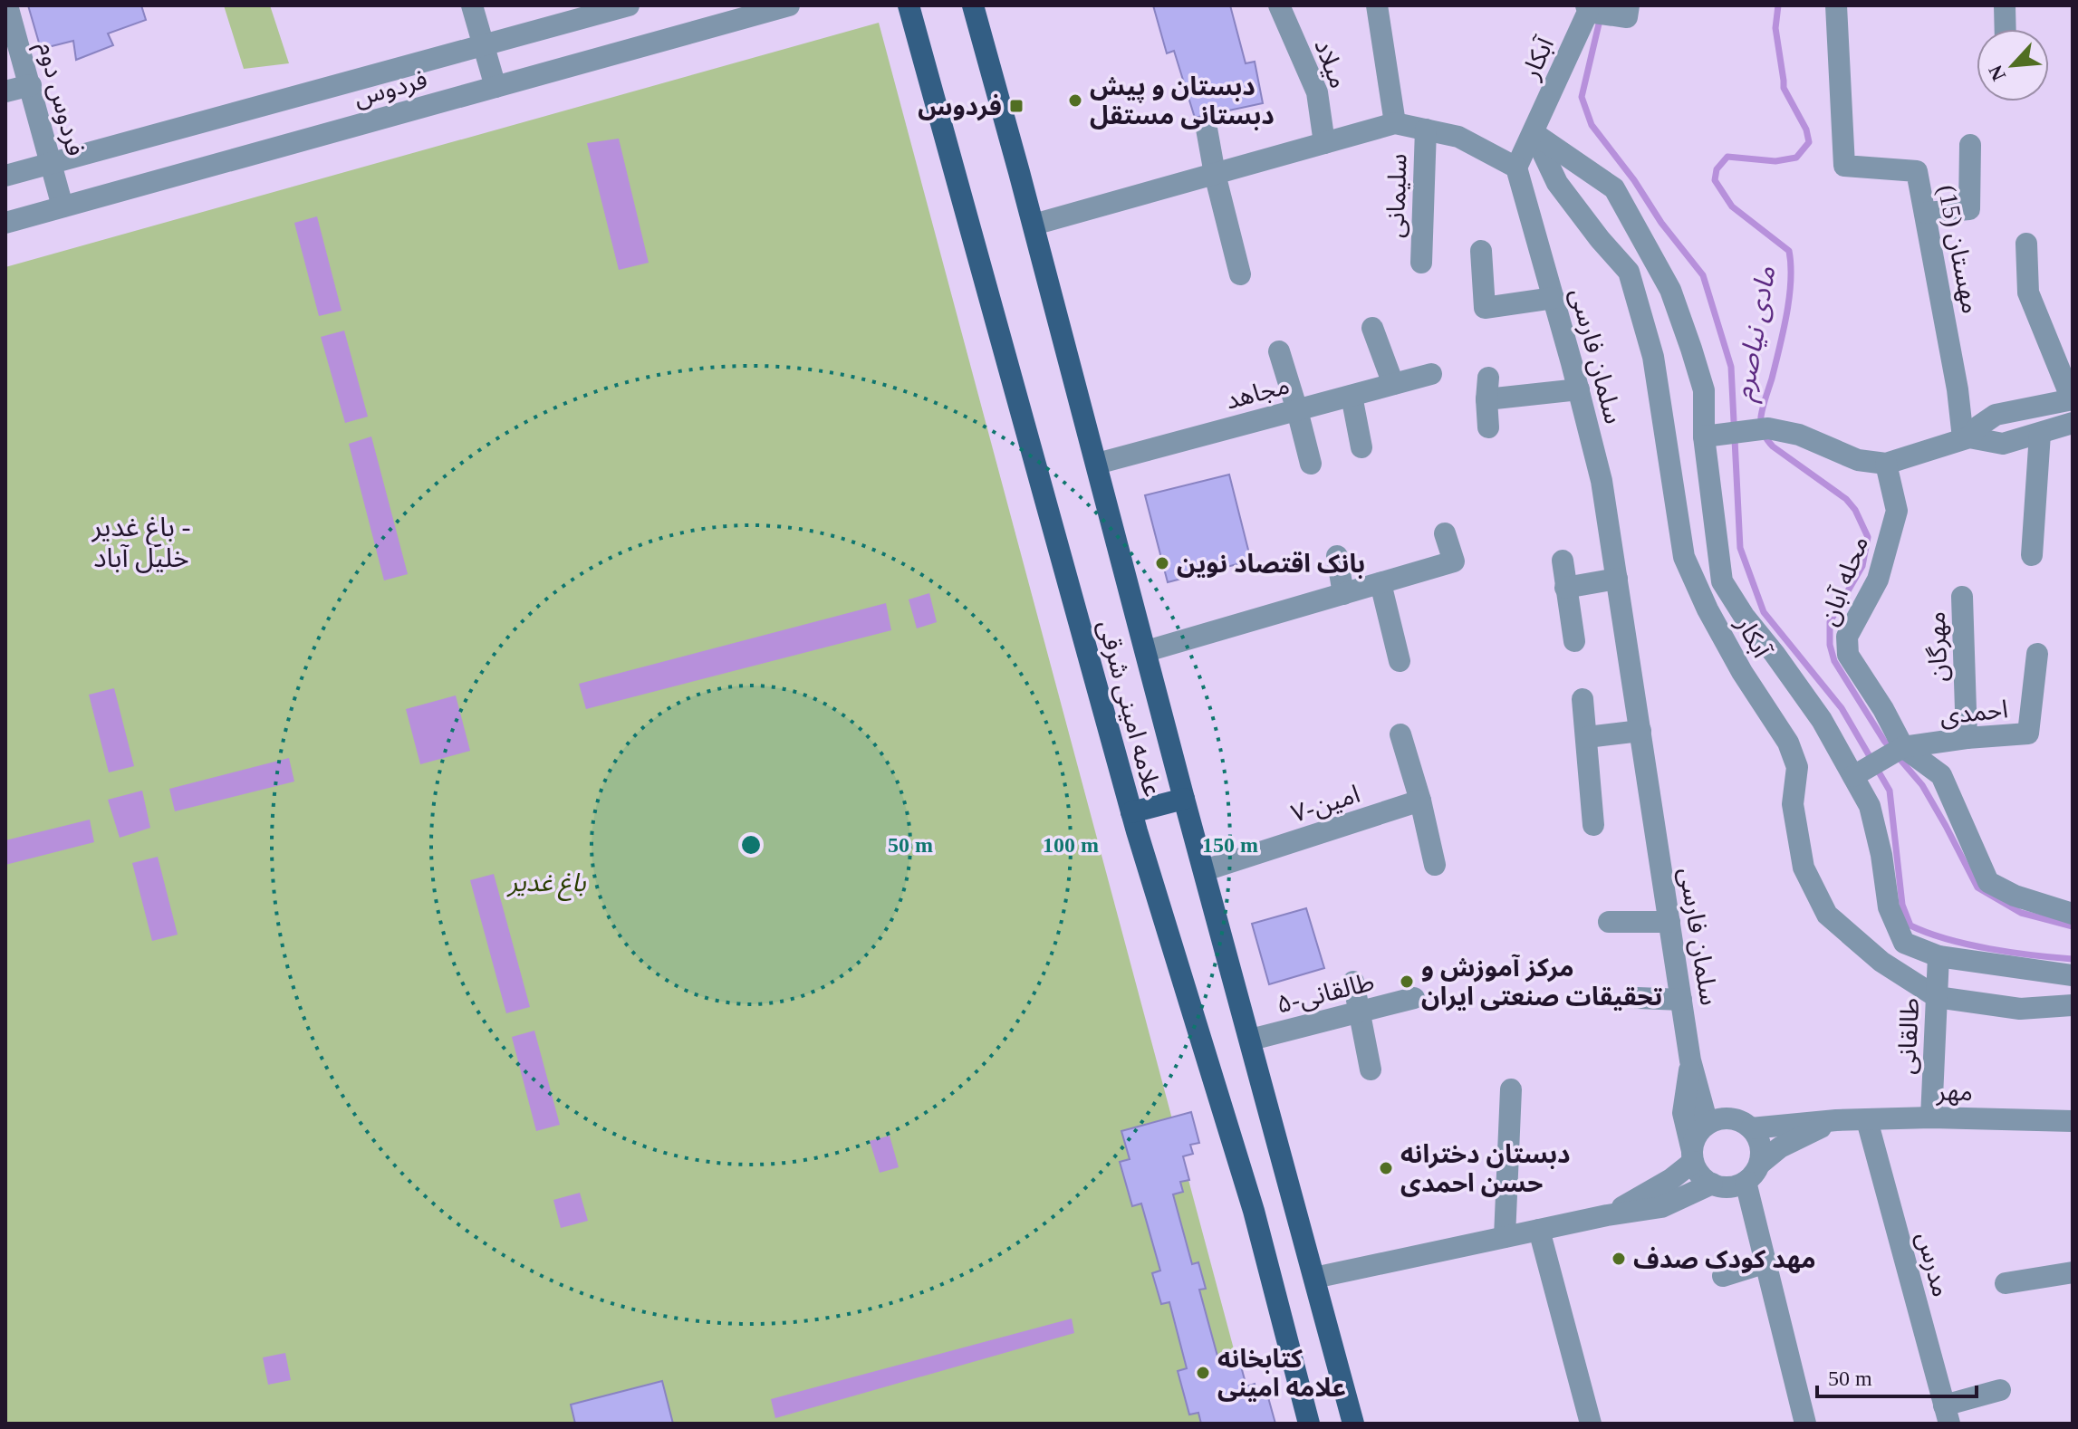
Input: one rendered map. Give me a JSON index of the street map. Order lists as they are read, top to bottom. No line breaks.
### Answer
{"streets":{"main road":["علامه امینی شرقی"],"street":["آبکار","میلاد","فردوس","فردوس دوم","سلیمانی","مهستان (15)","سلمان فارسی","مجاهد","محله آبان","مهرگان","احمدی","۷-امین","۵-طالقانی","طالقانی","مهر","مدرس"]},"crossings":[["آبکار","سلمان فارسی"],["آبکار","احمدی"],["آبکار","طالقانی"],["فردوس","فردوس دوم"],["سلمان فارسی","مهر"],["مجاهد","علامه امینی شرقی"],["محله آبان","احمدی"],["مهرگان","احمدی"],["علامه امینی شرقی","۷-امین"],["علامه امینی شرقی","۵-طالقانی"],["طالقانی","مهر"],["مهر","مدرس"]],"districts":["باغ غدیر - خلیل آباد"],"water":["مادی نیاصرم"],"parks":["باغ غدیر"],"places":{"other":["دبستان و پیش دبستانی مستقل","بانک اقتصاد نوین","مرکز آموزش و تحقیقات صنعتی ایران","دبستان دخترانه حسن احمدی","مهد کودک صدف","کتابخانه علامه امینی"],"transit":["فردوس"]},"scale_bar":"50 m","north":"bottom left","rings":["50 m","100 m","150 m"]}
